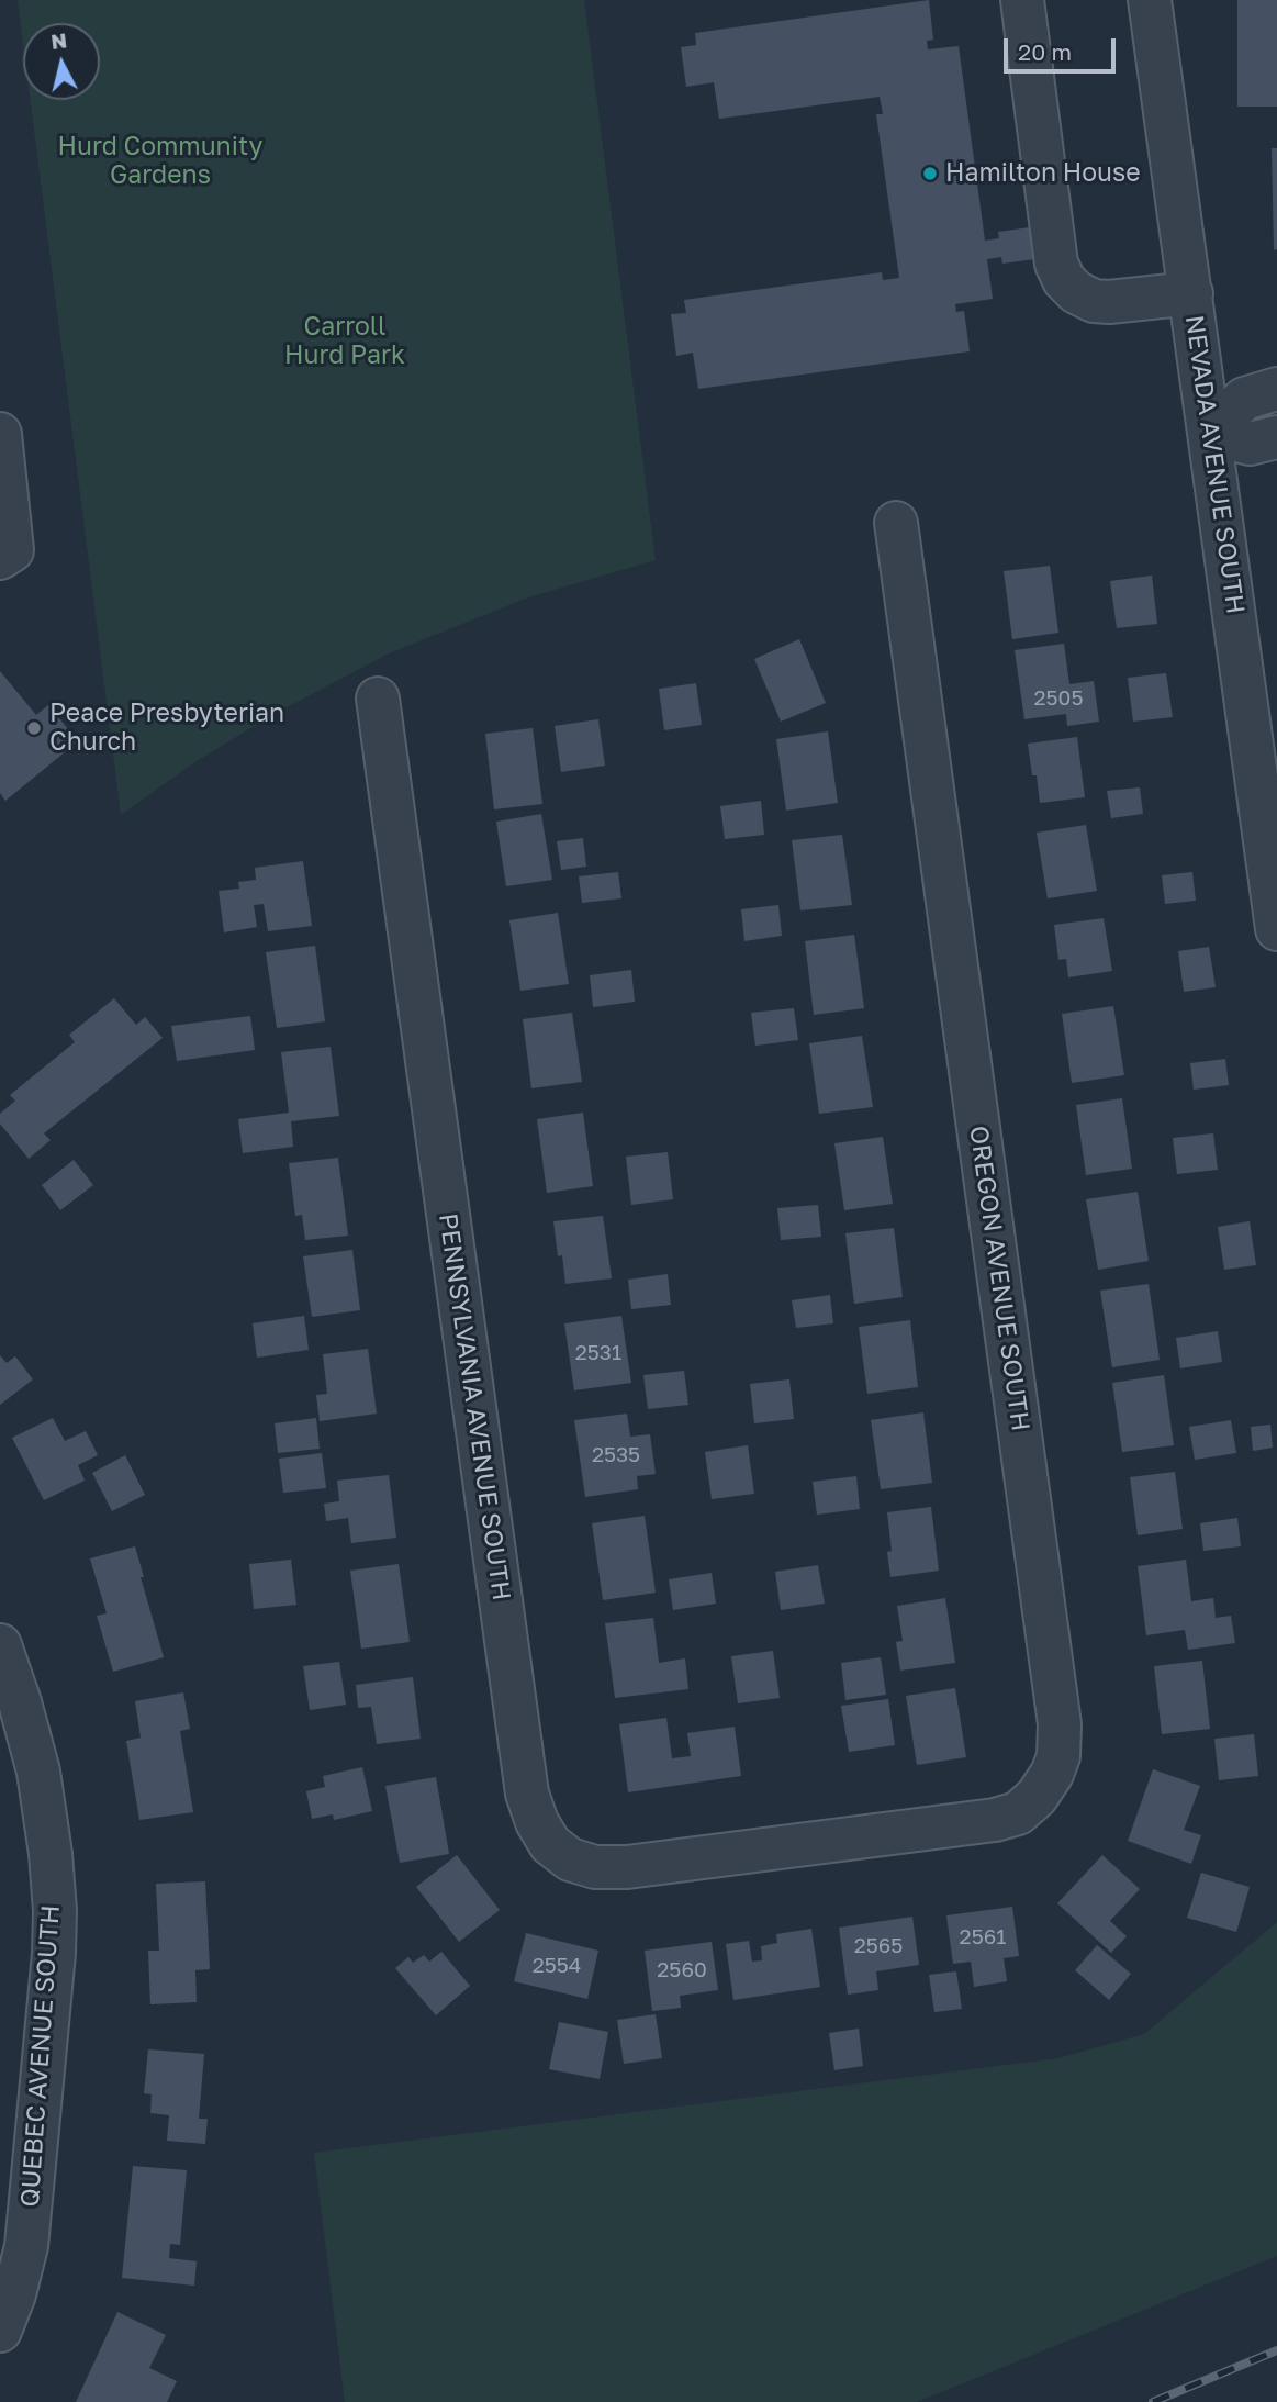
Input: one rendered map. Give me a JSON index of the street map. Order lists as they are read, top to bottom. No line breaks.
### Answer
{"streets":{"street":["NEVADA AVENUE SOUTH","OREGON AVENUE SOUTH","PENNSYLVANIA AVENUE SOUTH","QUEBEC AVENUE SOUTH"]},"crossings":[["OREGON AVENUE SOUTH","PENNSYLVANIA AVENUE SOUTH"]],"parks":["Hurd Community Gardens","Carroll Hurd Park"],"places":["Hamilton House","Peace Presbyterian Church"],"house_numbers":["2505","2531","2535","2561","2565","2554","2560"],"scale_bar":"20 m","north":"top"}
